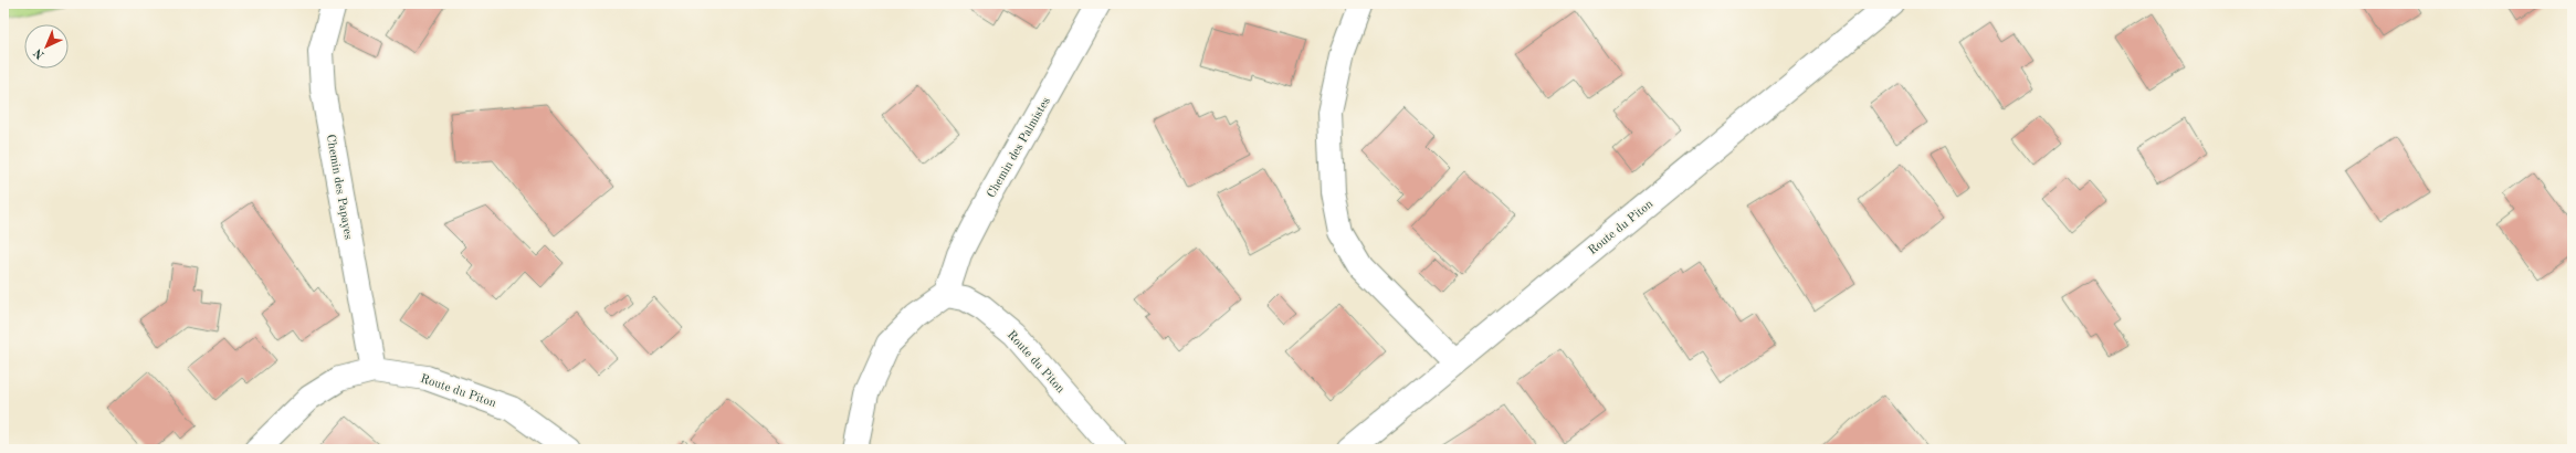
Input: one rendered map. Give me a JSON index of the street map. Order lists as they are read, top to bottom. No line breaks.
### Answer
{"streets":{"street":["Chemin des Palmistes","Chemin des Papayes","Route du Piton"]},"crossings":[["Chemin des Palmistes","Route du Piton"],["Chemin des Papayes","Route du Piton"]],"north":"bottom left"}
